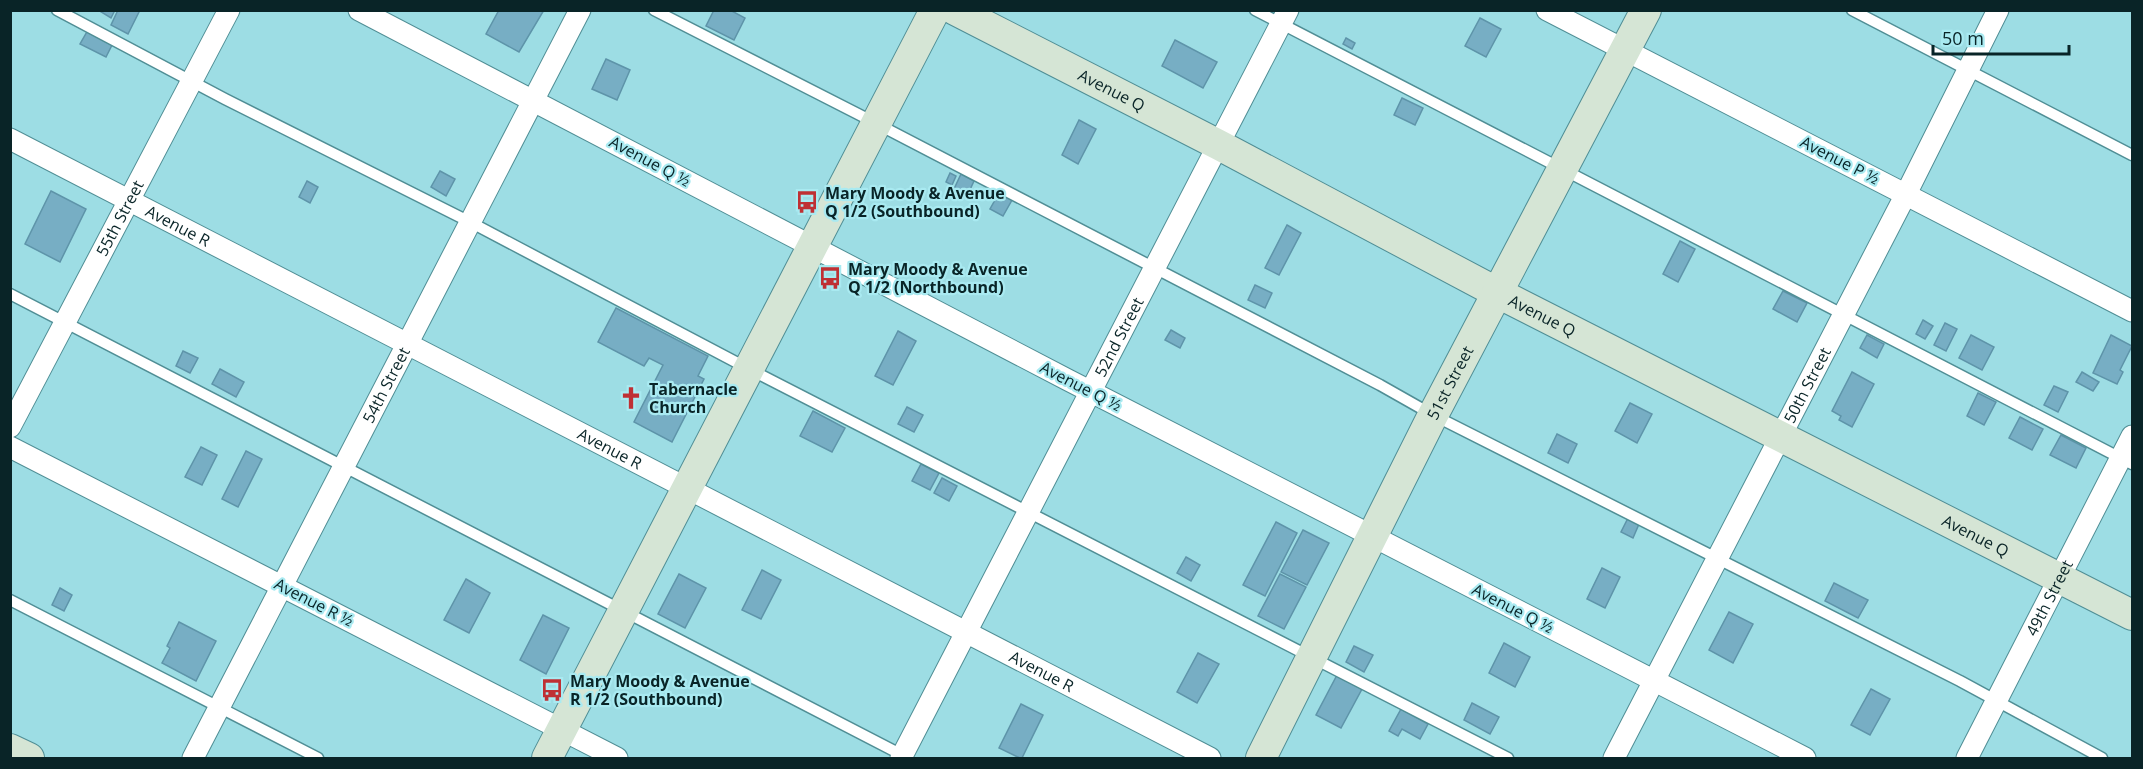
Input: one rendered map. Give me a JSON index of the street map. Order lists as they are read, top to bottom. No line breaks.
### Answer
{"streets":{"street":["Avenue Q","Avenue P ½","Avenue Q ½","55th Street","Avenue R","52nd Street","51st Street","54th Street","50th Street","49th Street","Avenue R ½"]},"crossings":[["Avenue Q","52nd Street"],["Avenue Q","51st Street"],["Avenue Q","50th Street"],["Avenue Q","49th Street"],["Avenue P ½","51st Street"],["Avenue P ½","50th Street"],["Avenue Q ½","52nd Street"],["Avenue Q ½","51st Street"],["Avenue Q ½","54th Street"],["Avenue Q ½","50th Street"],["55th Street","Avenue R"],["Avenue R","52nd Street"],["Avenue R","54th Street"],["54th Street","Avenue R ½"]],"places":{"bus stop":["Mary Moody & Avenue Q 1/2 (Southbound)","Mary Moody & Avenue Q 1/2 (Northbound)","Mary Moody & Avenue R 1/2 (Southbound)"],"church":["Tabernacle Church"]},"scale_bar":"50 m"}
